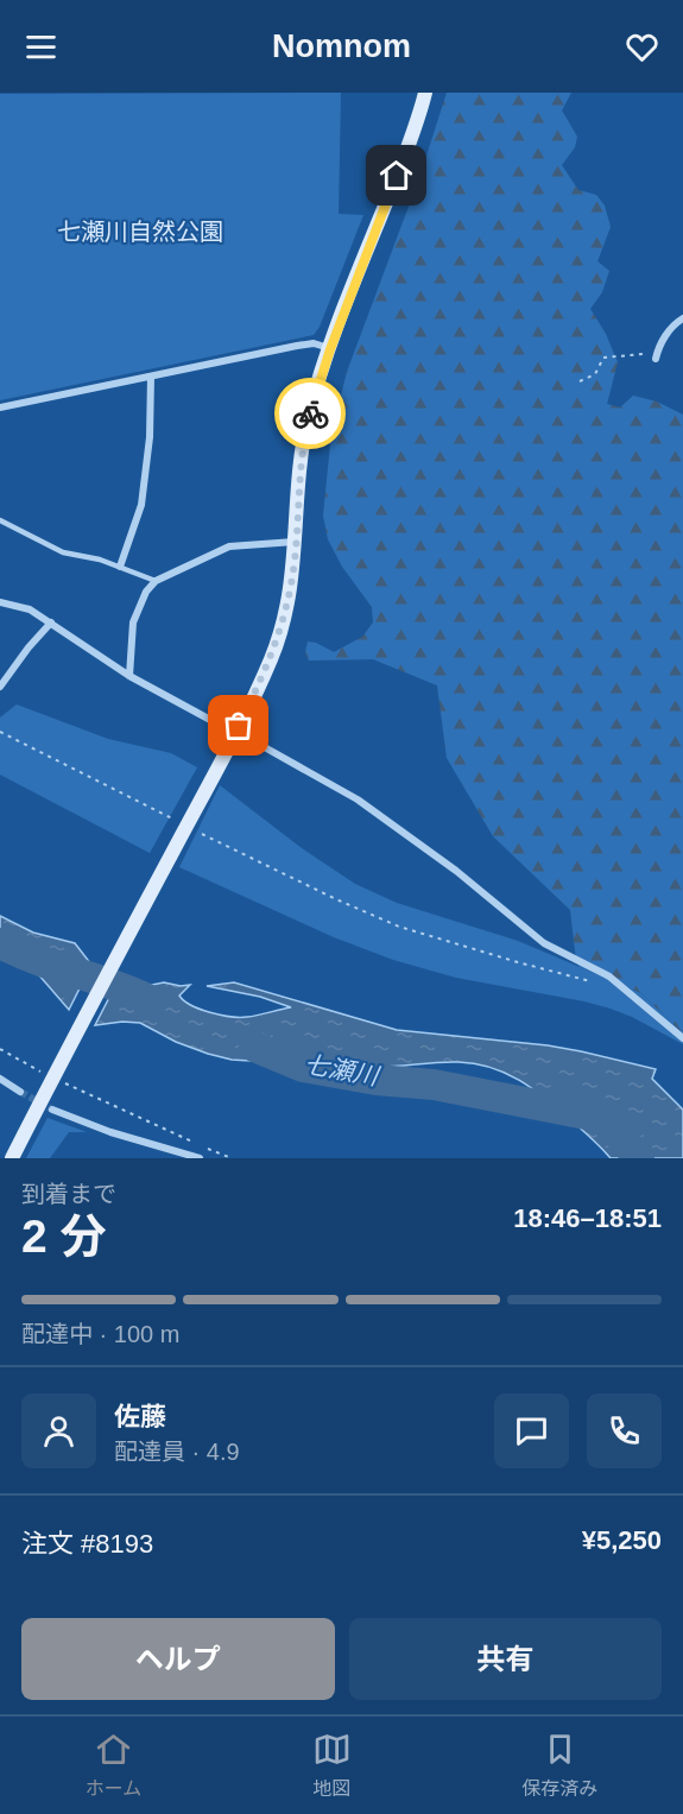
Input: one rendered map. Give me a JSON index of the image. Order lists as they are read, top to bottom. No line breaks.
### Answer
{"water":["七瀬川"],"parks":["七瀬川自然公園"],"page":{"header":"Nomnom","heading":["2 分","到着まで","18:46–18:51"],"panel":["佐藤","配達員 · 4.9","注文 #8193","¥5,250"],"bar":"配達中 · 100 m","buttons":["ヘルプ","共有"],"tabs":["ホーム","地図","保存済み"]}}
